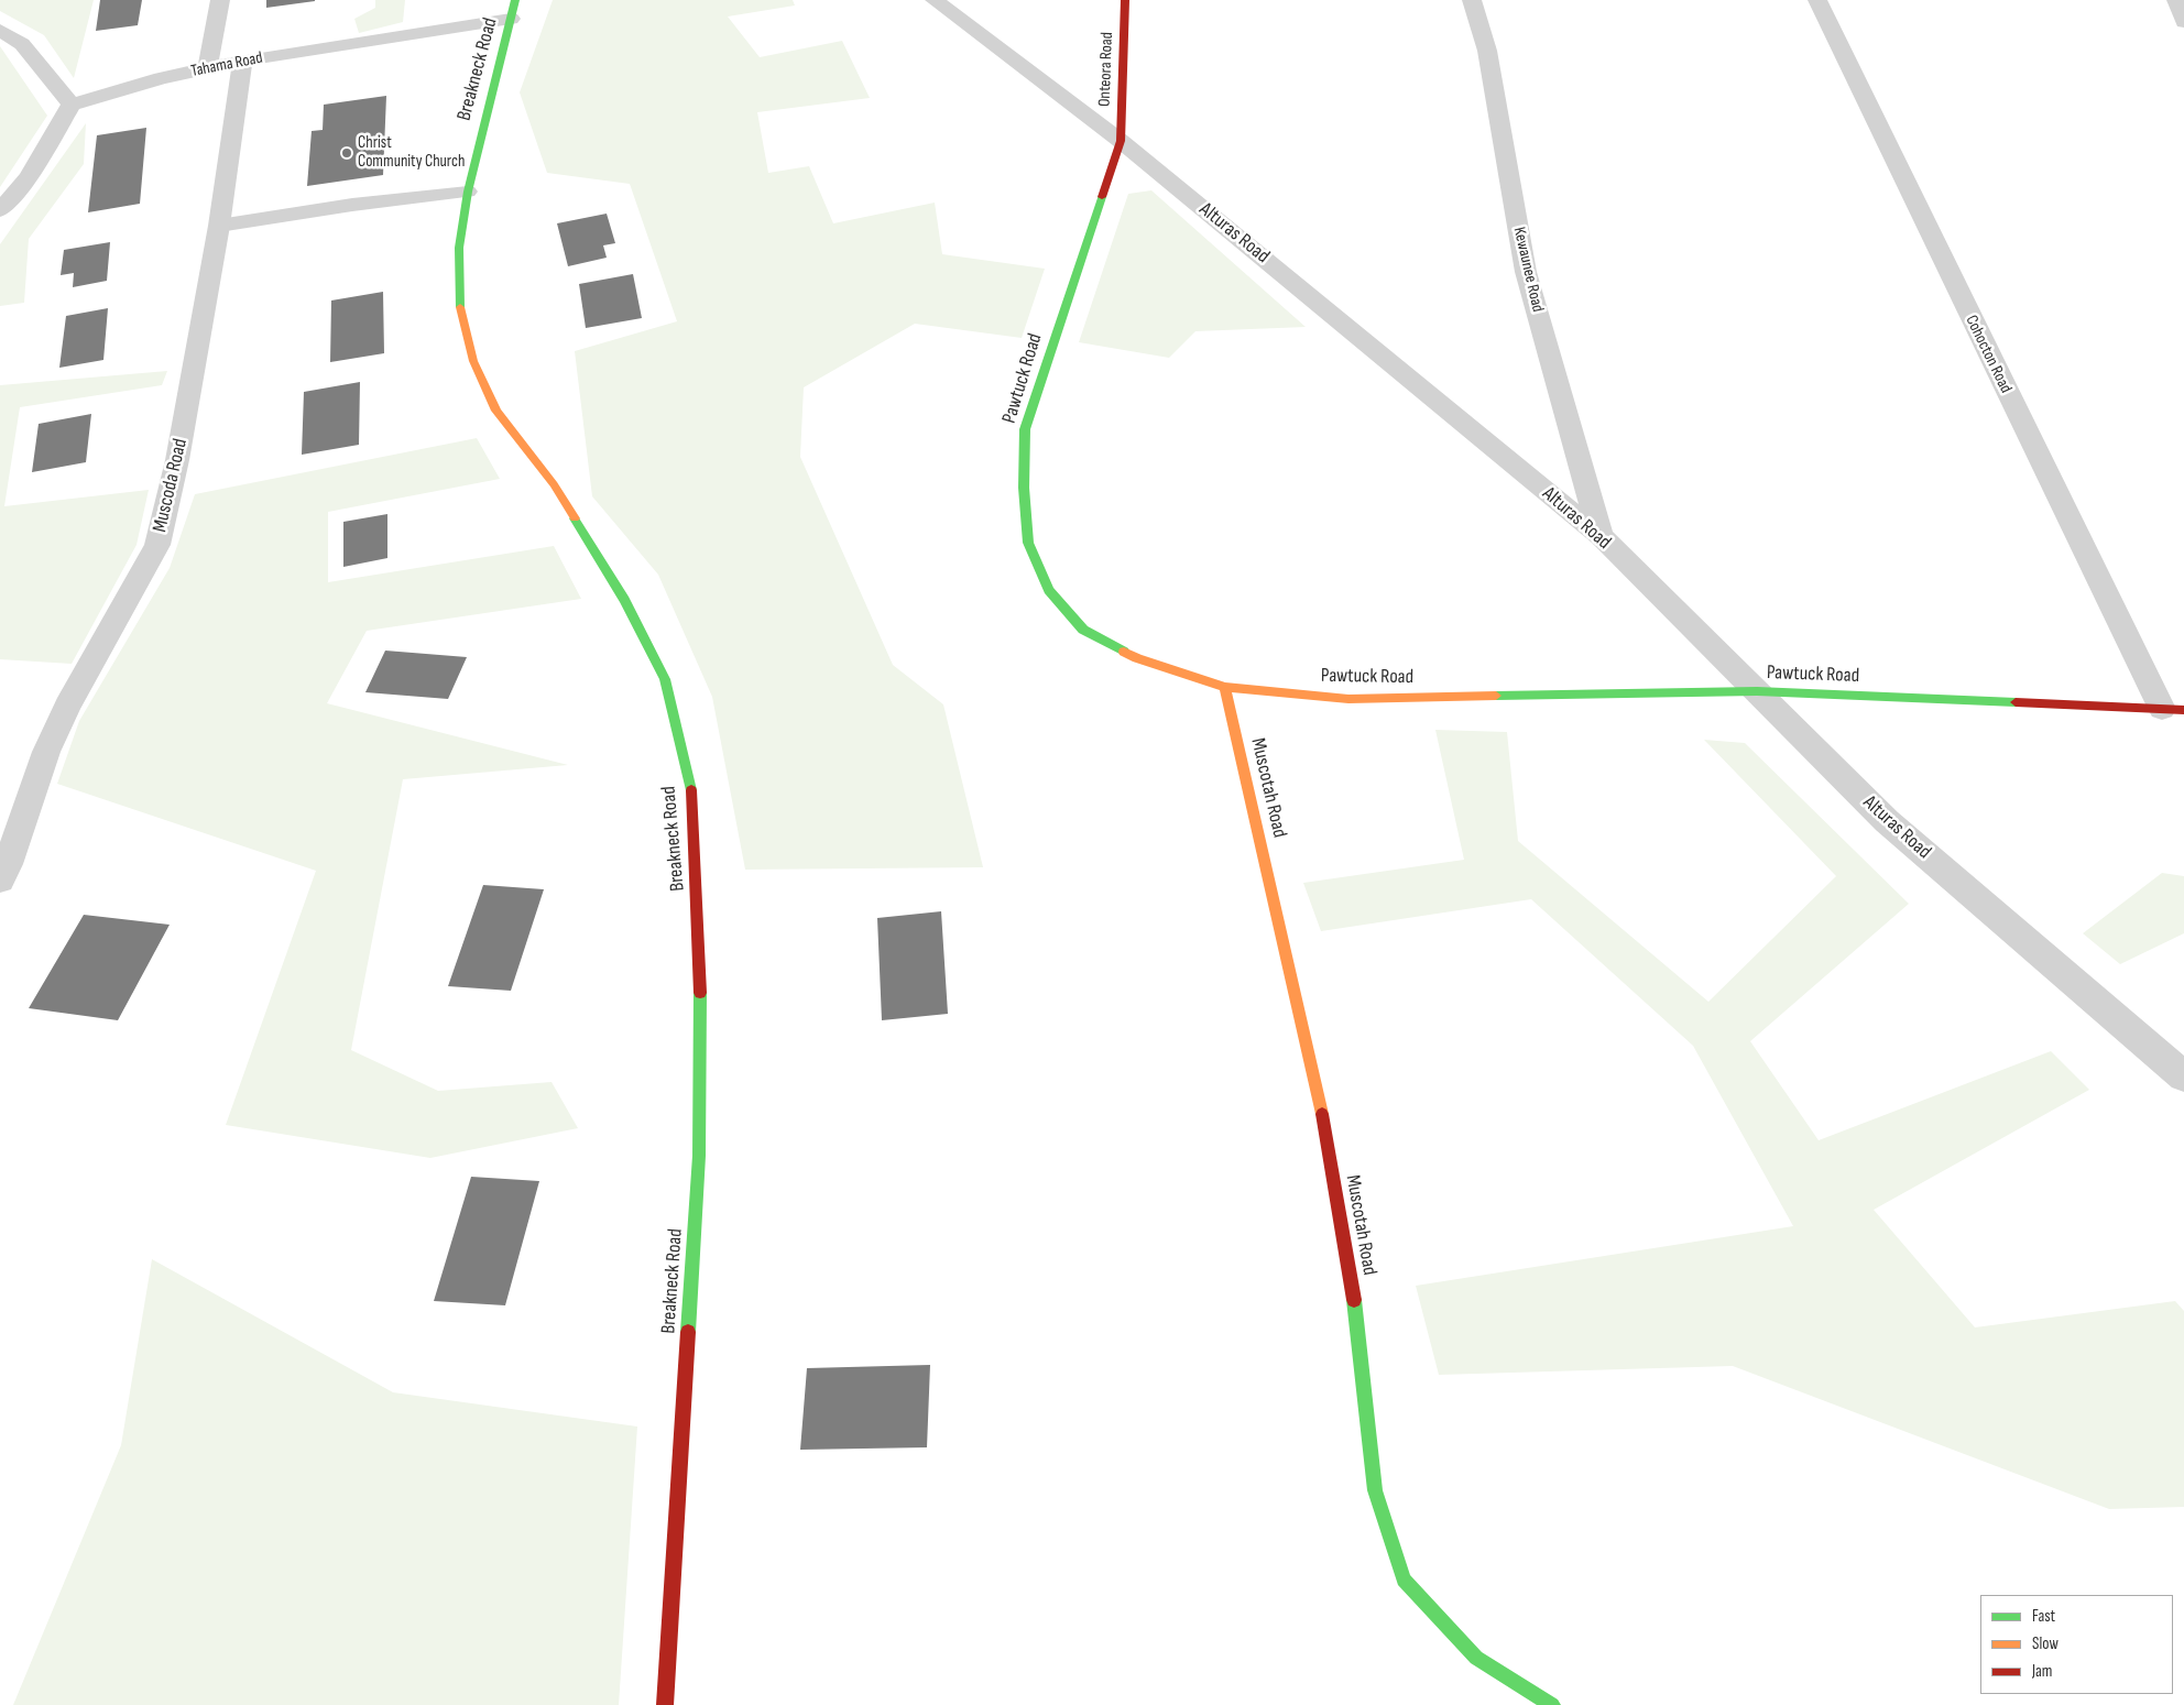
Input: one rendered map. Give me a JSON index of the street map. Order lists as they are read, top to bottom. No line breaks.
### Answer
{"streets":{"street":["Tahama Road","Breakneck Road","Onteora Road","Alturas Road","Kewaunee Road","Cohocton Road","Pawtuck Road","Muscoda Road","Muscotah Road"]},"crossings":[["Tahama Road","Breakneck Road"],["Tahama Road","Muscoda Road"],["Onteora Road","Alturas Road"],["Onteora Road","Pawtuck Road"],["Alturas Road","Kewaunee Road"],["Alturas Road","Pawtuck Road"],["Cohocton Road","Pawtuck Road"],["Pawtuck Road","Muscotah Road"]],"places":["Christ Community Church"],"legend":["Fast","Slow","Jam"]}
